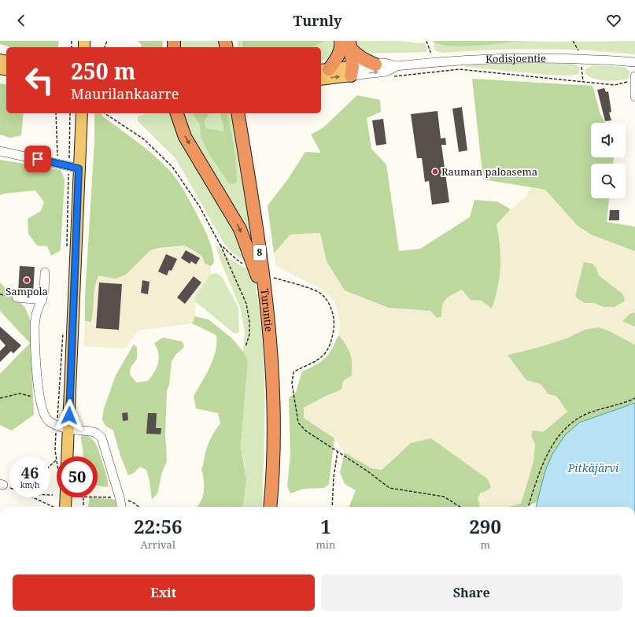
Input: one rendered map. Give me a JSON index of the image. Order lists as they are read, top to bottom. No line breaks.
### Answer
{"streets":{"highway":["8","Turuntie"],"main road":["Kodisjoentie"]},"water":["Pitkäjärvi"],"places":["Rauman paloasema","Sampola"],"page":{"header":"Turnly","turn":["250 m","Maurilankaarre"],"speed":"46 km/h","limit":"50","eta":["22:56","Arrival","1","min","290","m"],"buttons":["Exit","Share"]}}
